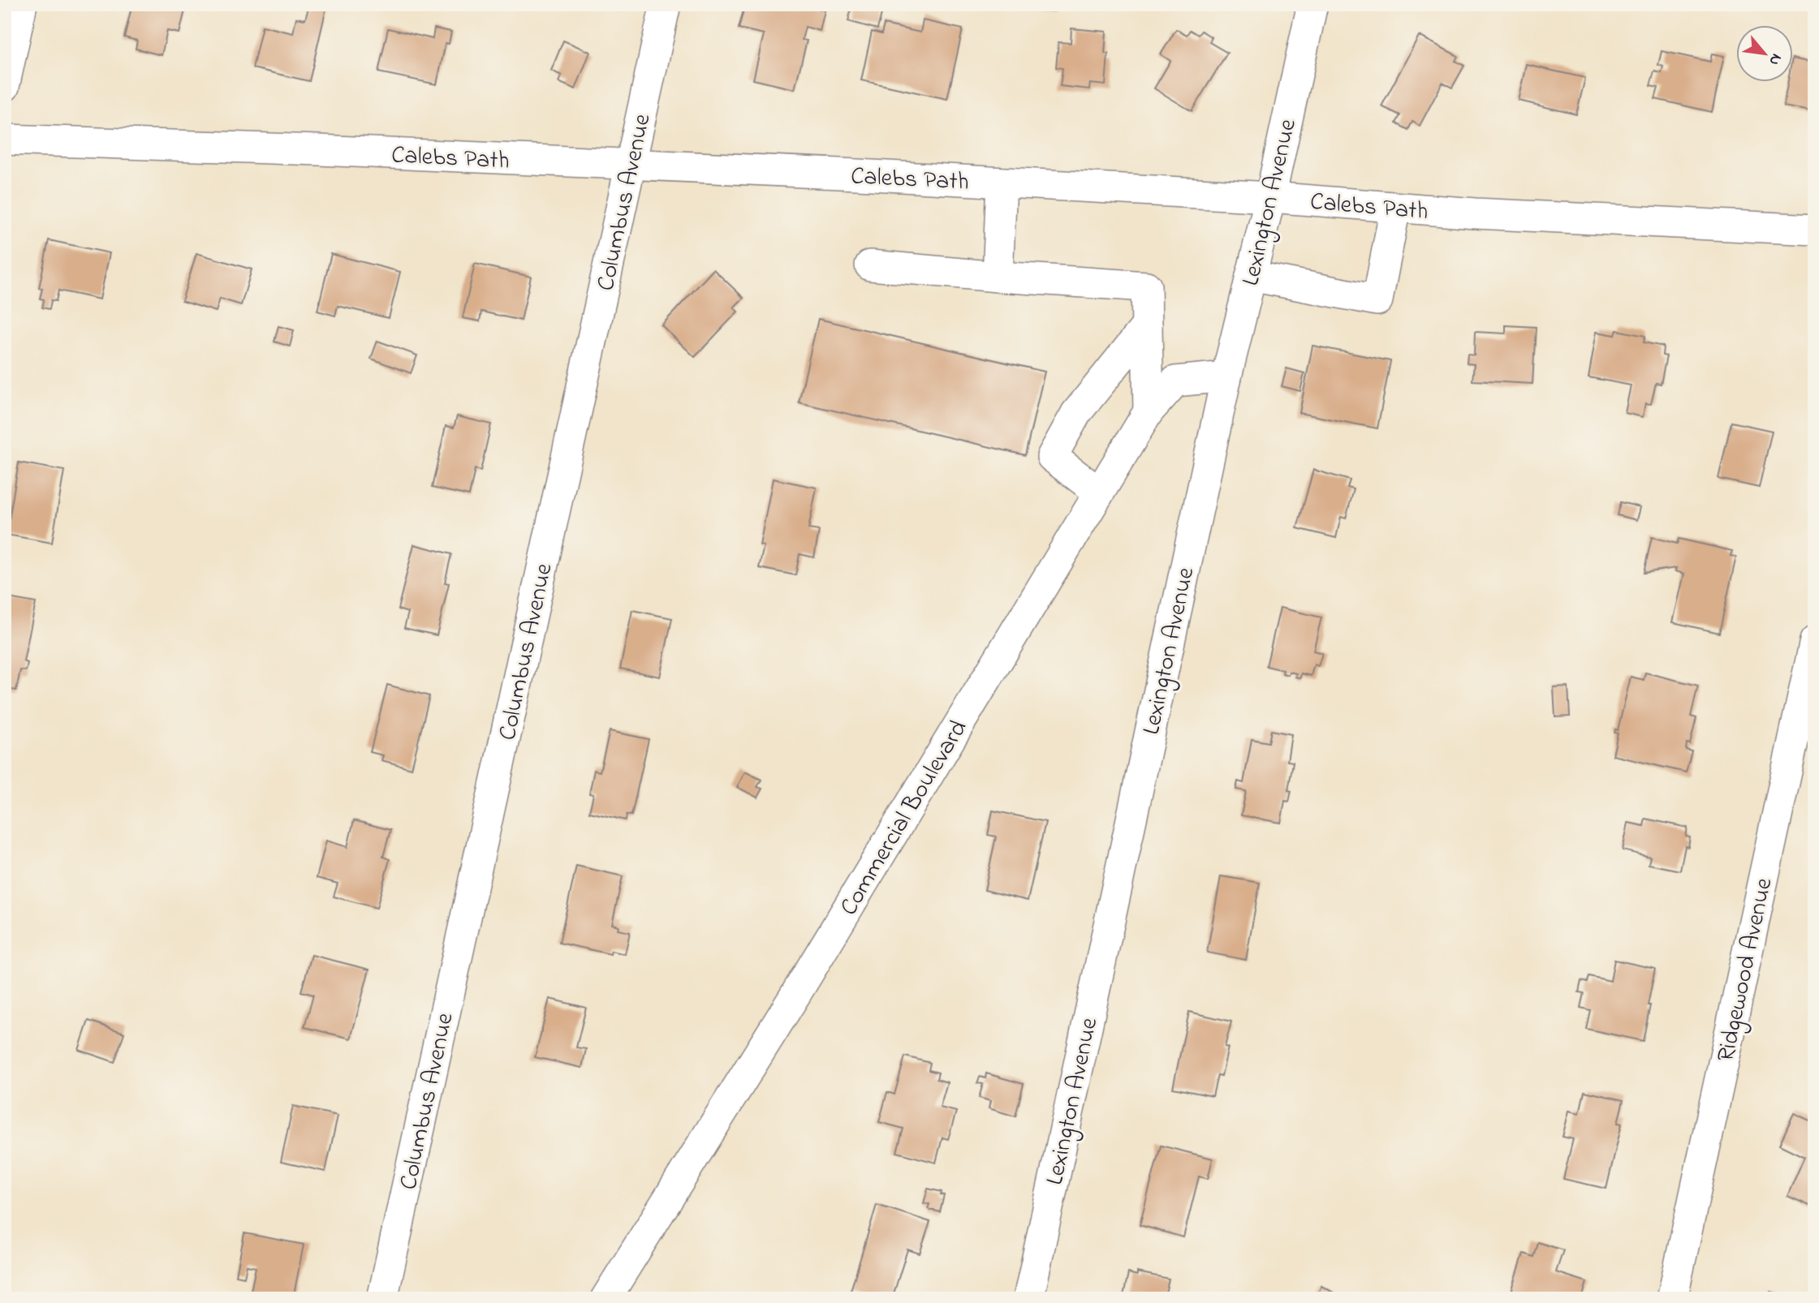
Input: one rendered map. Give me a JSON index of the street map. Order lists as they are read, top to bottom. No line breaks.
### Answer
{"streets":{"street":["Calebs Path","Columbus Avenue","Lexington Avenue","Commercial Boulevard","Ridgewood Avenue"]},"crossings":[["Calebs Path","Columbus Avenue"],["Calebs Path","Lexington Avenue"],["Lexington Avenue","Commercial Boulevard"]],"north":"bottom right"}
